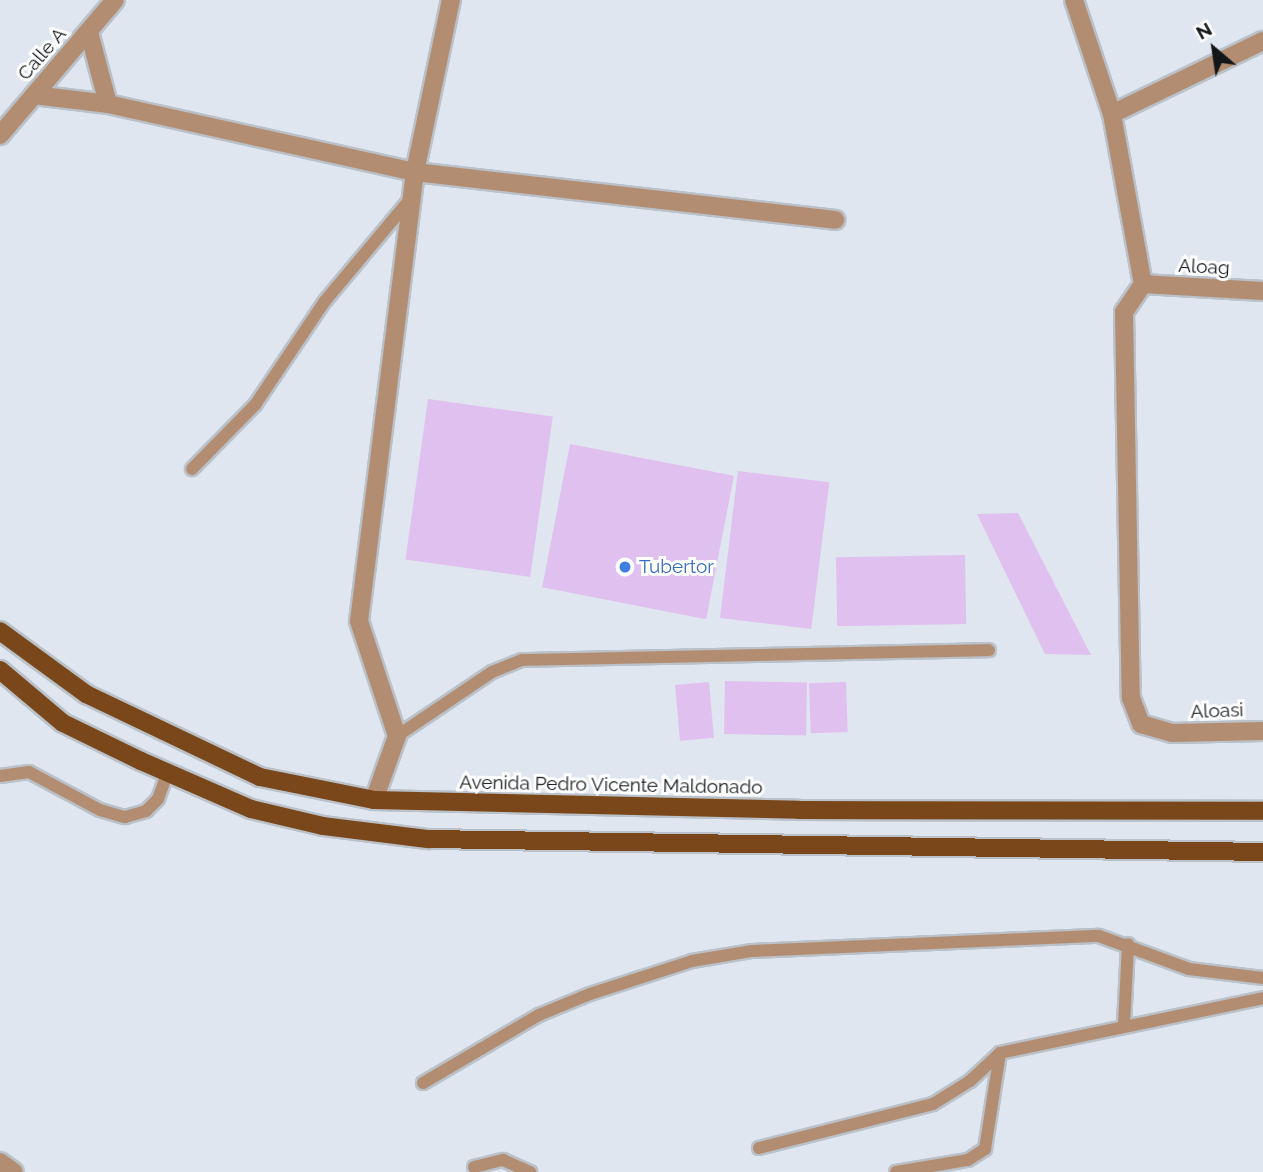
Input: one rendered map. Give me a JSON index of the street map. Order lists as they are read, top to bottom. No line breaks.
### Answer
{"streets":{"main road":["Avenida Pedro Vicente Maldonado"],"street":["Calle A","Aloag","Aloasi"]},"crossings":[["Aloag","Aloasi"]],"places":["Tubertor"],"north":"top left"}
